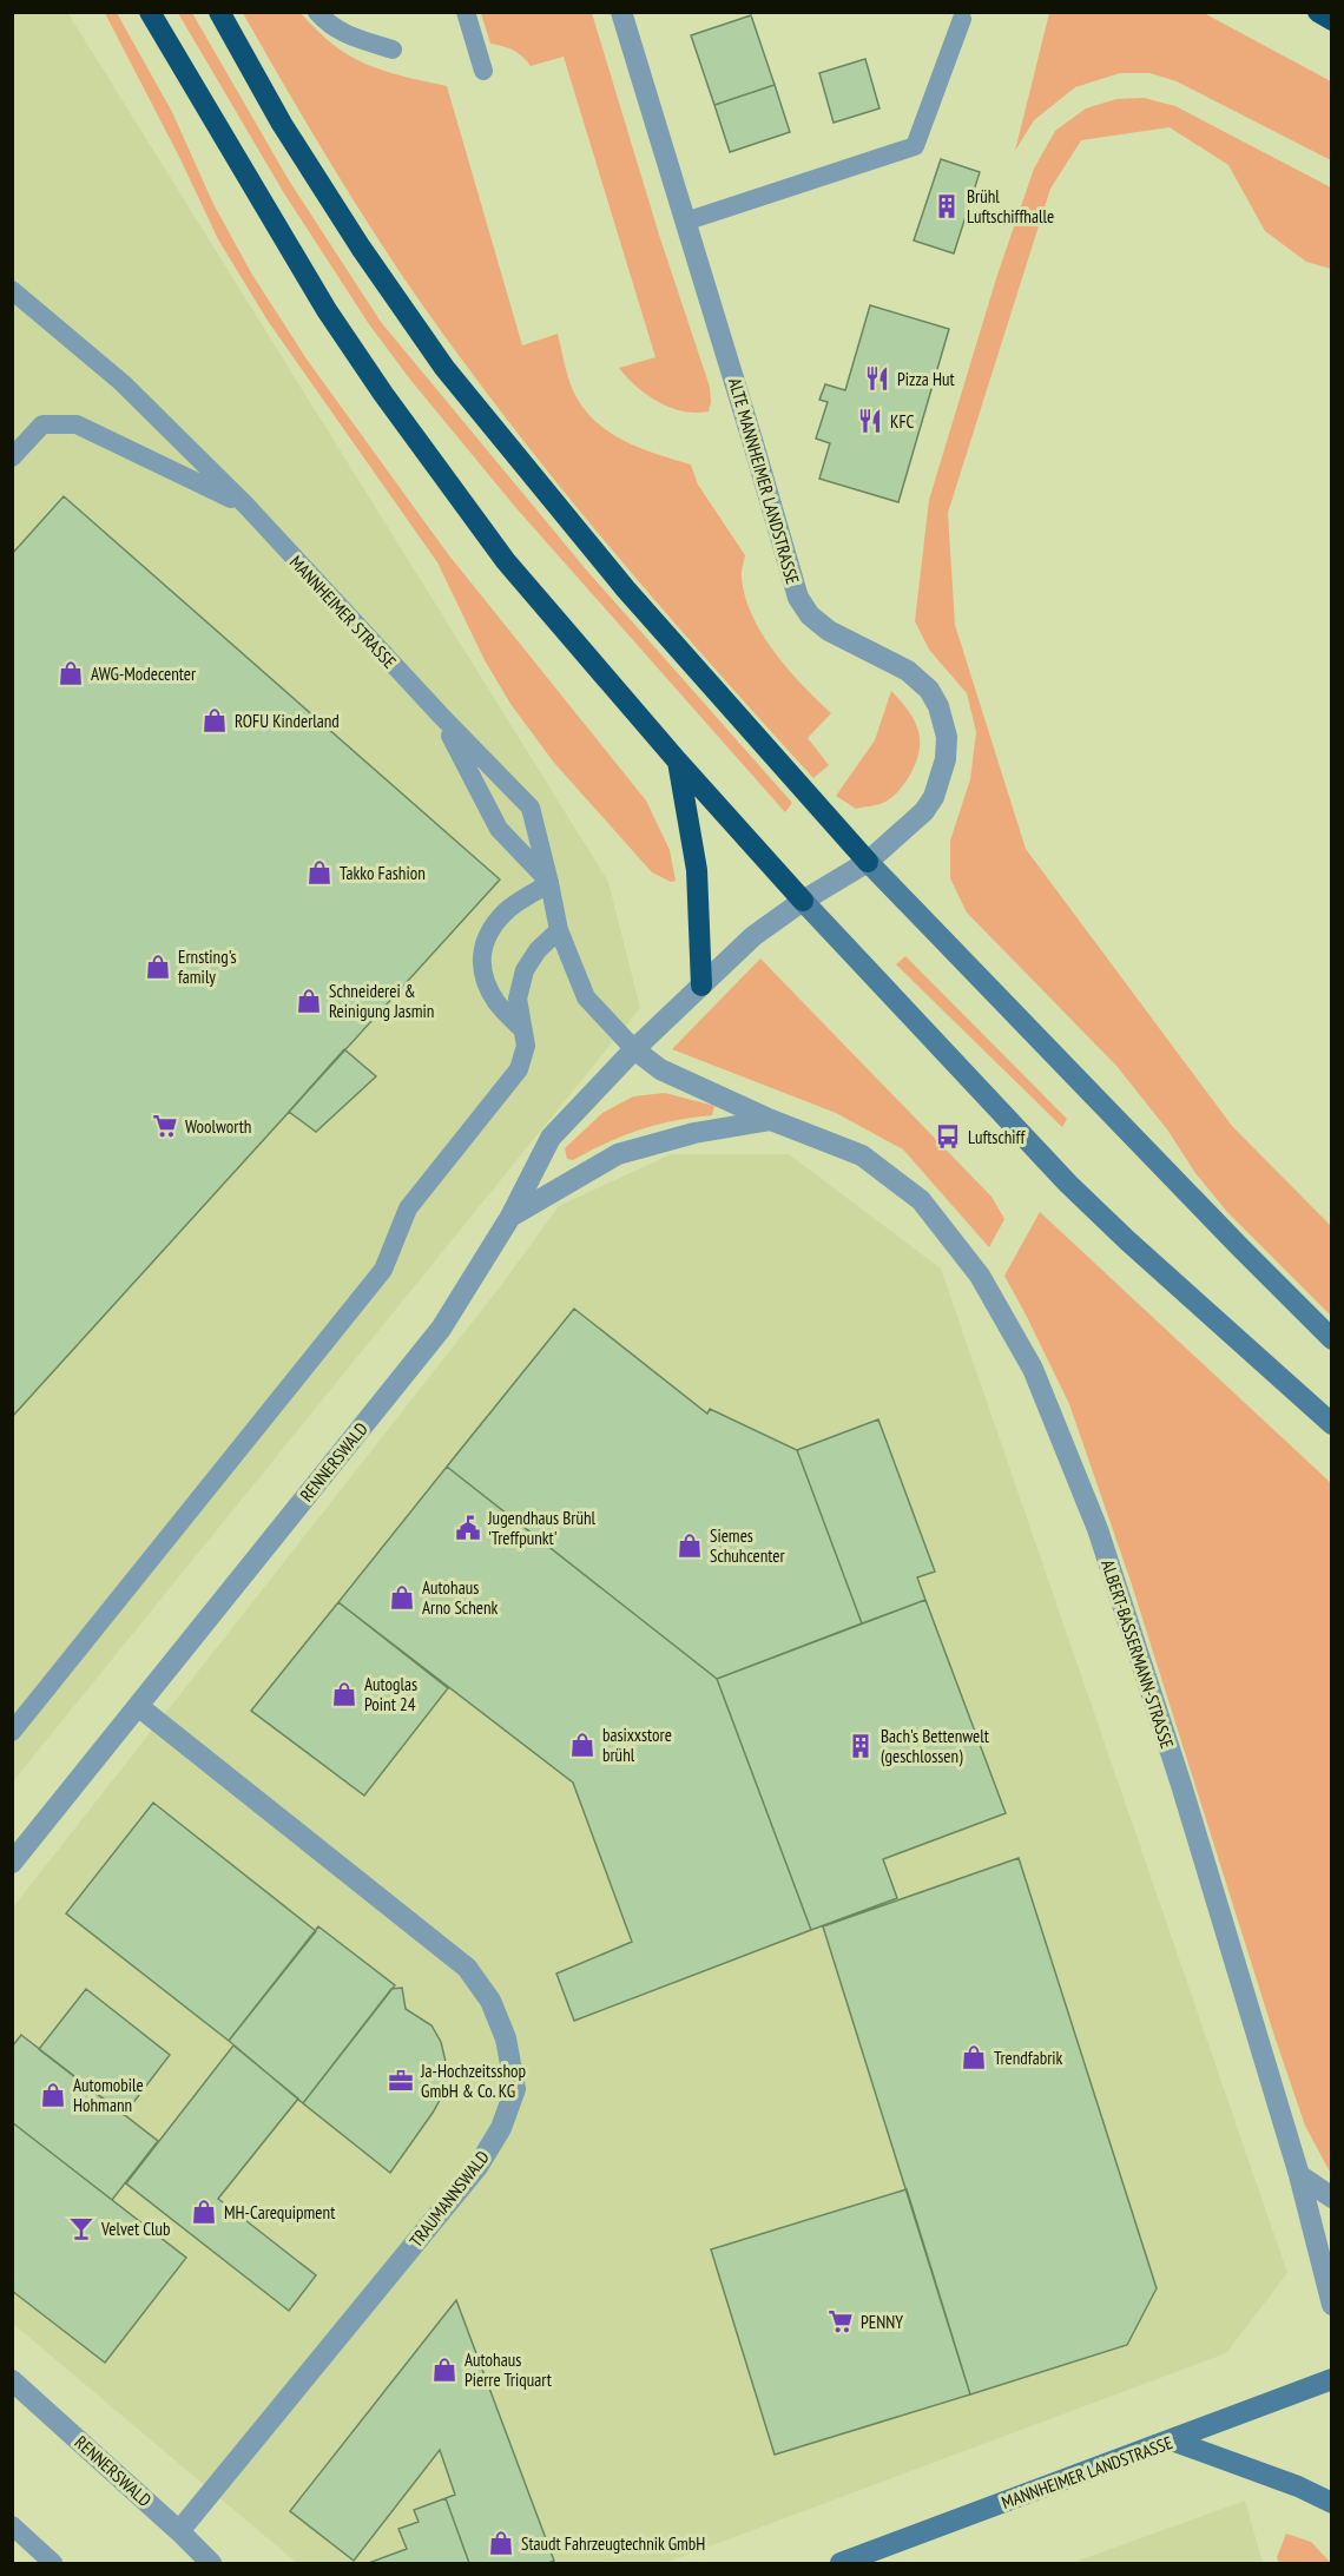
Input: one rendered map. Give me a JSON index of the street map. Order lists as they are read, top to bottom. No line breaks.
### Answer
{"streets":{"main road":["MANNHEIMER LANDSTRASSE"],"street":["ALTE MANNHEIMER LANDSTRASSE","RENNERSWALD","ALBERT-BASSERMANN-STRASSE","TRAUMANNSWALD"],"lane":["MANNHEIMER STRASSE"]},"crossings":[["ALTE MANNHEIMER LANDSTRASSE","RENNERSWALD"],["MANNHEIMER STRASSE","RENNERSWALD"],["MANNHEIMER STRASSE","ALBERT-BASSERMANN-STRASSE"],["RENNERSWALD","ALBERT-BASSERMANN-STRASSE"],["RENNERSWALD","TRAUMANNSWALD"]],"places":{"building":["Brühl Luftschiffhalle","Bach's Bettenwelt (geschlossen)"],"restaurant":["Pizza Hut","KFC"],"shop":["AWG-Modecenter","ROFU Kinderland","Takko Fashion","Ernsting's family","Schneiderei & Reinigung Jasmin","Siemes Schuhcenter","Autohaus Arno Schenk","Autoglas Point 24","basixxstore brühl","Trendfabrik","Automobile Hohmann","MH-Carequipment","Autohaus Pierre Triquart","Staudt Fahrzeugtechnik GmbH"],"supermarket":["Woolworth","PENNY"],"bus stop":["Luftschiff"],"public building":["Jugendhaus Brühl 'Treffpunkt'"],"office":["Ja-Hochzeitsshop GmbH & Co. KG"],"bar":["Velvet Club"]}}
